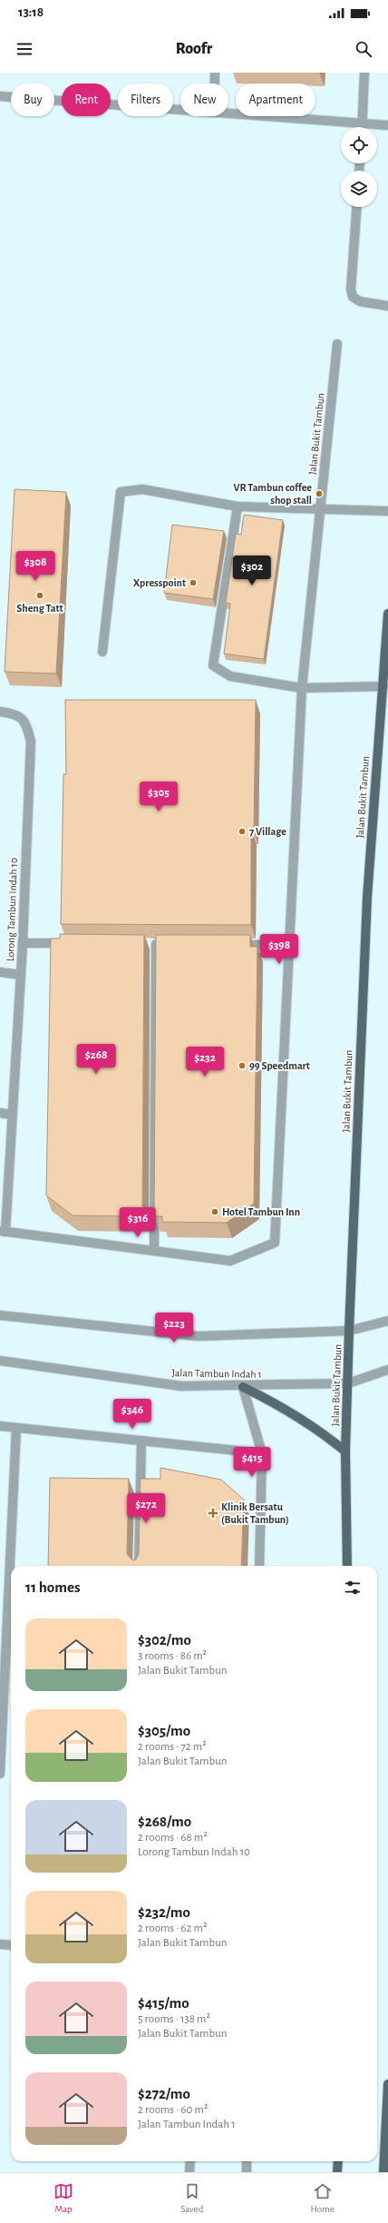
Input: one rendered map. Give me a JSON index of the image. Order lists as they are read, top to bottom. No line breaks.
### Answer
{"streets":{"main road":["Jalan Bukit Tambun"],"street":["Lorong Tambun Indah 10","Jalan Tambun Indah 1"]},"crossings":[["Jalan Bukit Tambun","Jalan Tambun Indah 1"]],"places":{"other":["VR Tambun coffee shop stall","Xpresspoint","Sheng Tatt","7 Village","99 Speedmart","Hotel Tambun Inn"],"health":["Klinik Bersatu (Bukit Tambun)"]},"page":{"status":"13:18","header":"Roofr","chip":["Buy","Rent","Filters","New","Apartment"],"price":["$308","$302","$305","$398","$268","$232","$316","$223","$346","$415","$272"],"heading":"11 homes","list":[{"name":"$302/mo","note":"3 rooms · 86 m² · Jalan Bukit Tambun"},{"name":"$305/mo","note":"2 rooms · 72 m² · Jalan Bukit Tambun"},{"name":"$268/mo","note":"2 rooms · 68 m² · Lorong Tambun Indah 10"},{"name":"$232/mo","note":"2 rooms · 62 m² · Jalan Bukit Tambun"},{"name":"$415/mo","note":"5 rooms · 138 m² · Jalan Bukit Tambun"},{"name":"$272/mo","note":"2 rooms · 60 m² · Jalan Tambun Indah 1"}],"tabs":["Map","Saved","Home"]}}
